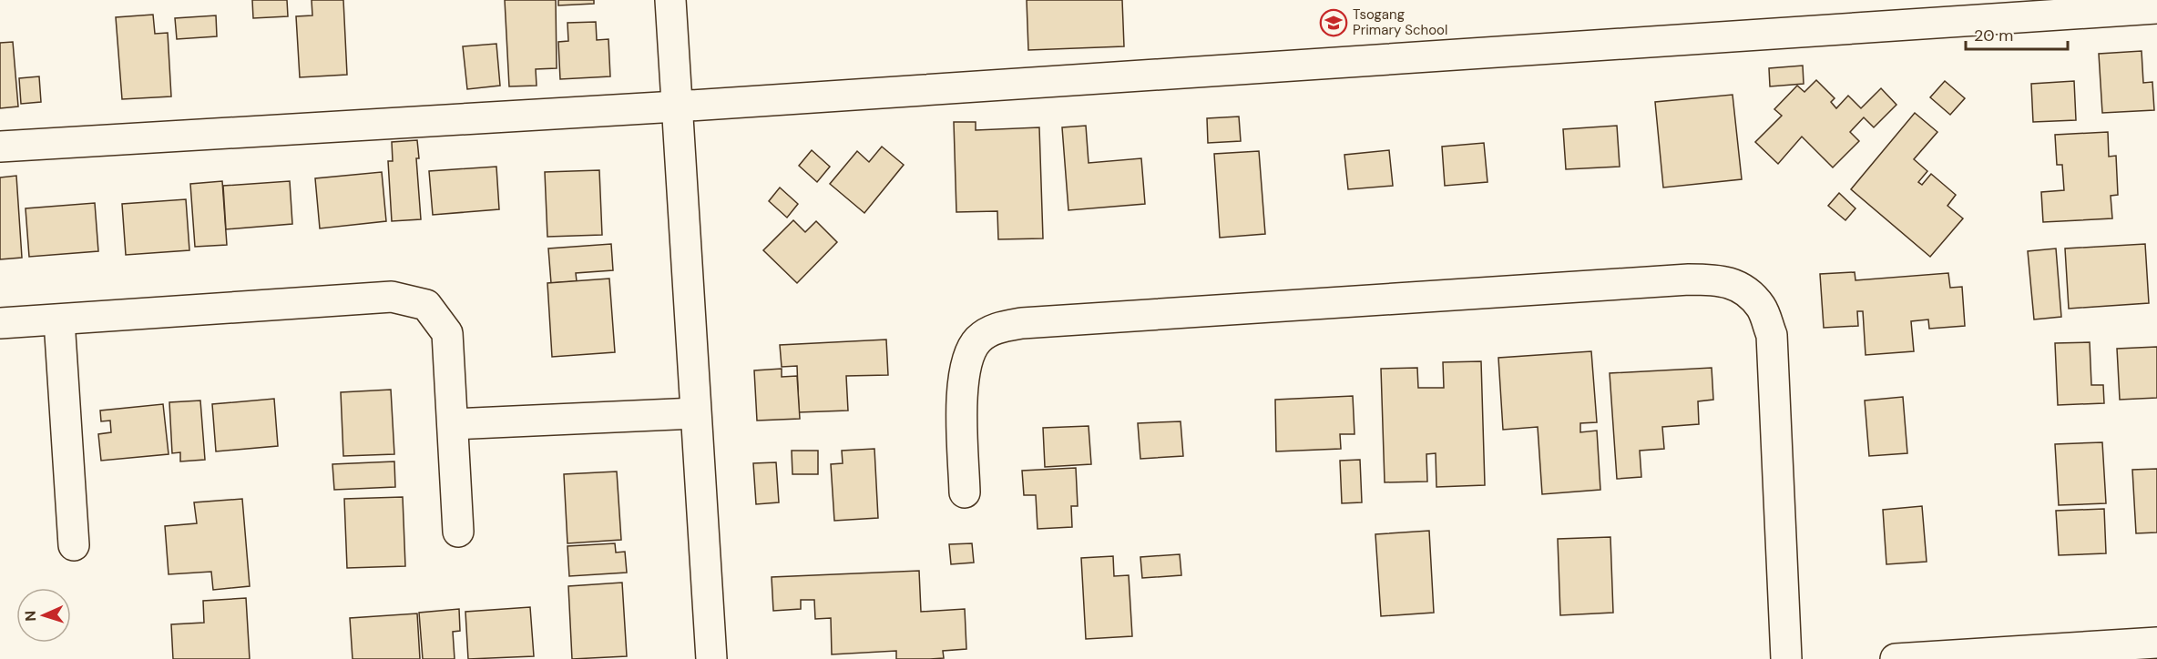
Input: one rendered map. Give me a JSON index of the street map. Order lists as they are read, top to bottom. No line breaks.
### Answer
{"places":{"school or university":["Tsogang Primary School"]},"scale_bar":"20 m","north":"left"}
